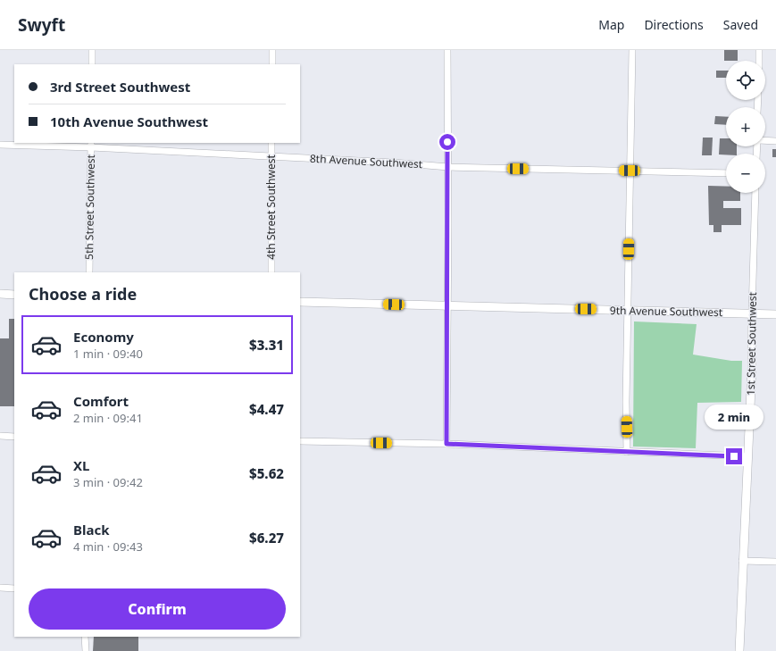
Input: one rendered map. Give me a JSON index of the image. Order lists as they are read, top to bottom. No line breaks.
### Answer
{"streets":{"street":["8th Avenue Southwest","5th Street Southwest","4th Street Southwest","9th Avenue Southwest","1st Street Southwest"]},"crossings":[["8th Avenue Southwest","5th Street Southwest"],["8th Avenue Southwest","4th Street Southwest"],["9th Avenue Southwest","1st Street Southwest"]],"page":{"header":"Swyft","nav":["Map","Directions","Saved"],"map_buttons":["+","−"],"banner":["3rd Street Southwest","10th Avenue Southwest"],"heading":"Choose a ride","list":[{"name":"Economy","note":"1 min · 09:40","value":"$3.31"},{"name":"Comfort","note":"2 min · 09:41","value":"$4.47"},{"name":"XL","note":"3 min · 09:42","value":"$5.62"},{"name":"Black","note":"4 min · 09:43","value":"$6.27"}],"bubble":"2 min","buttons":"Confirm"}}
